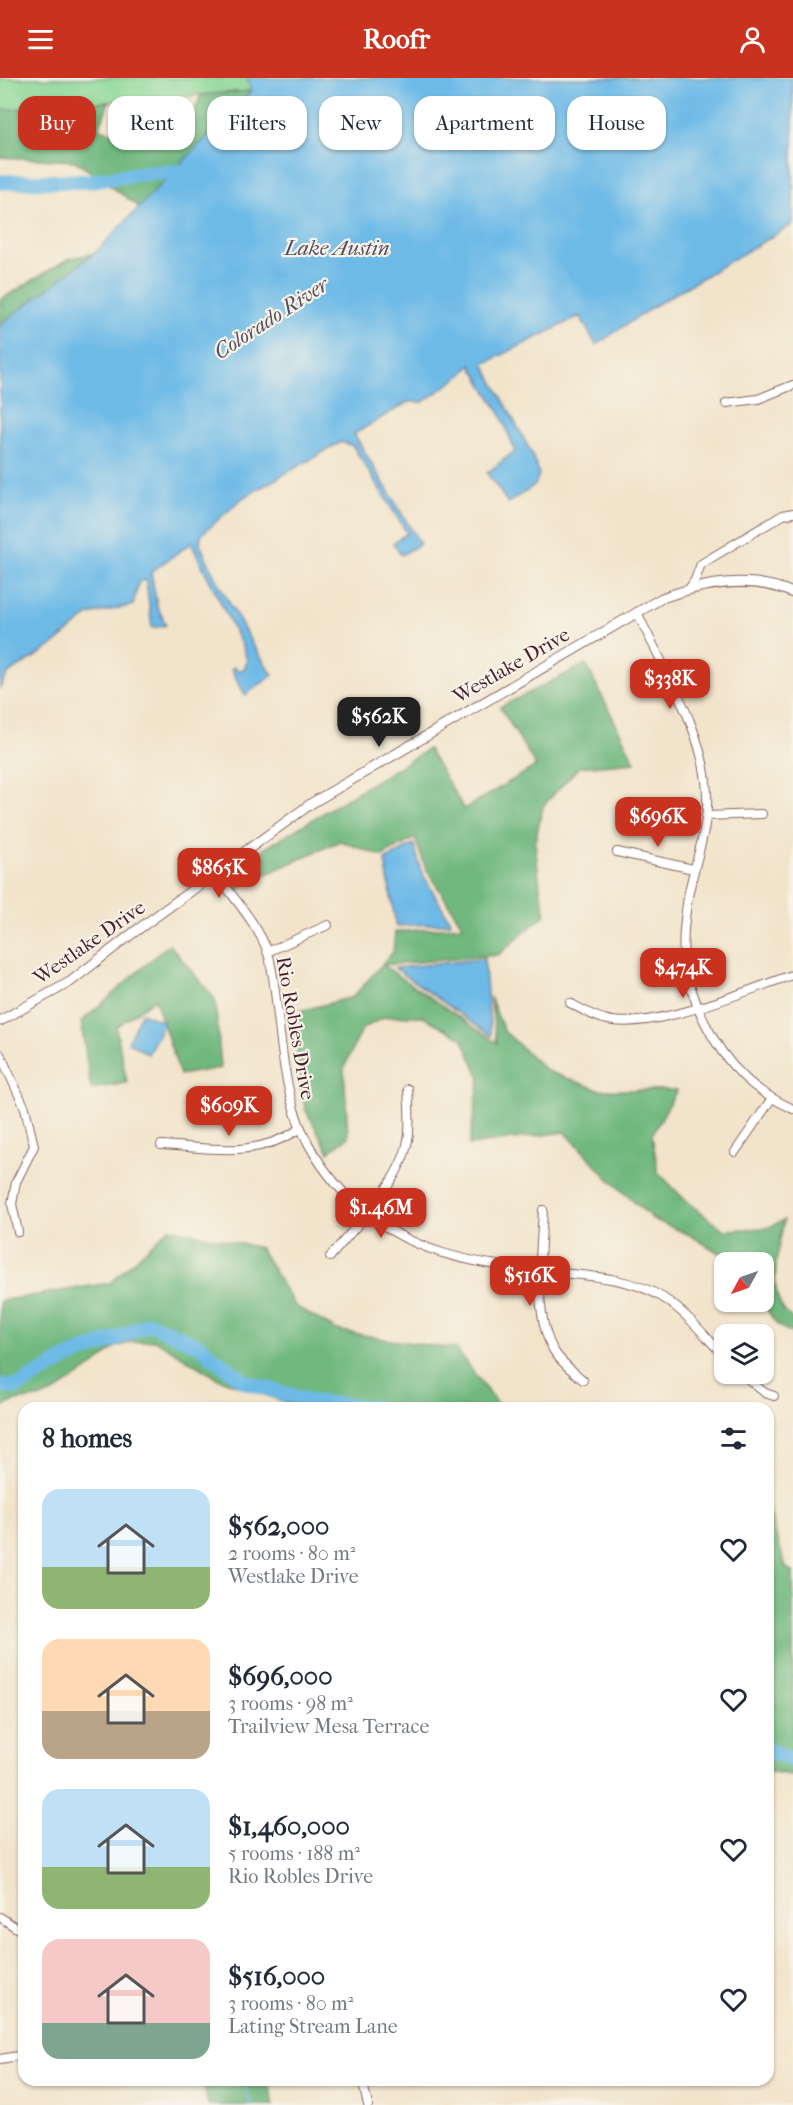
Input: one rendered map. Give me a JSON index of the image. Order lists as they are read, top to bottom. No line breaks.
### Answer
{"streets":{"street":["Westlake Drive","Rio Robles Drive"]},"crossings":[["Westlake Drive","Rio Robles Drive"]],"water":["Lake Austin","Colorado River"],"north":"bottom left","page":{"header":"Roofr","chip":["Buy","Rent","Filters","New","Apartment","House"],"price":["$338K","$562K","$696K","$865K","$474K","$609K","$1.46M","$516K"],"heading":"8 homes","list":[{"name":"$562,000","note":"2 rooms · 80 m² · Westlake Drive"},{"name":"$696,000","note":"3 rooms · 98 m² · Trailview Mesa Terrace"},{"name":"$1,460,000","note":"5 rooms · 188 m² · Rio Robles Drive"},{"name":"$516,000","note":"3 rooms · 80 m² · Lating Stream Lane"}]}}
